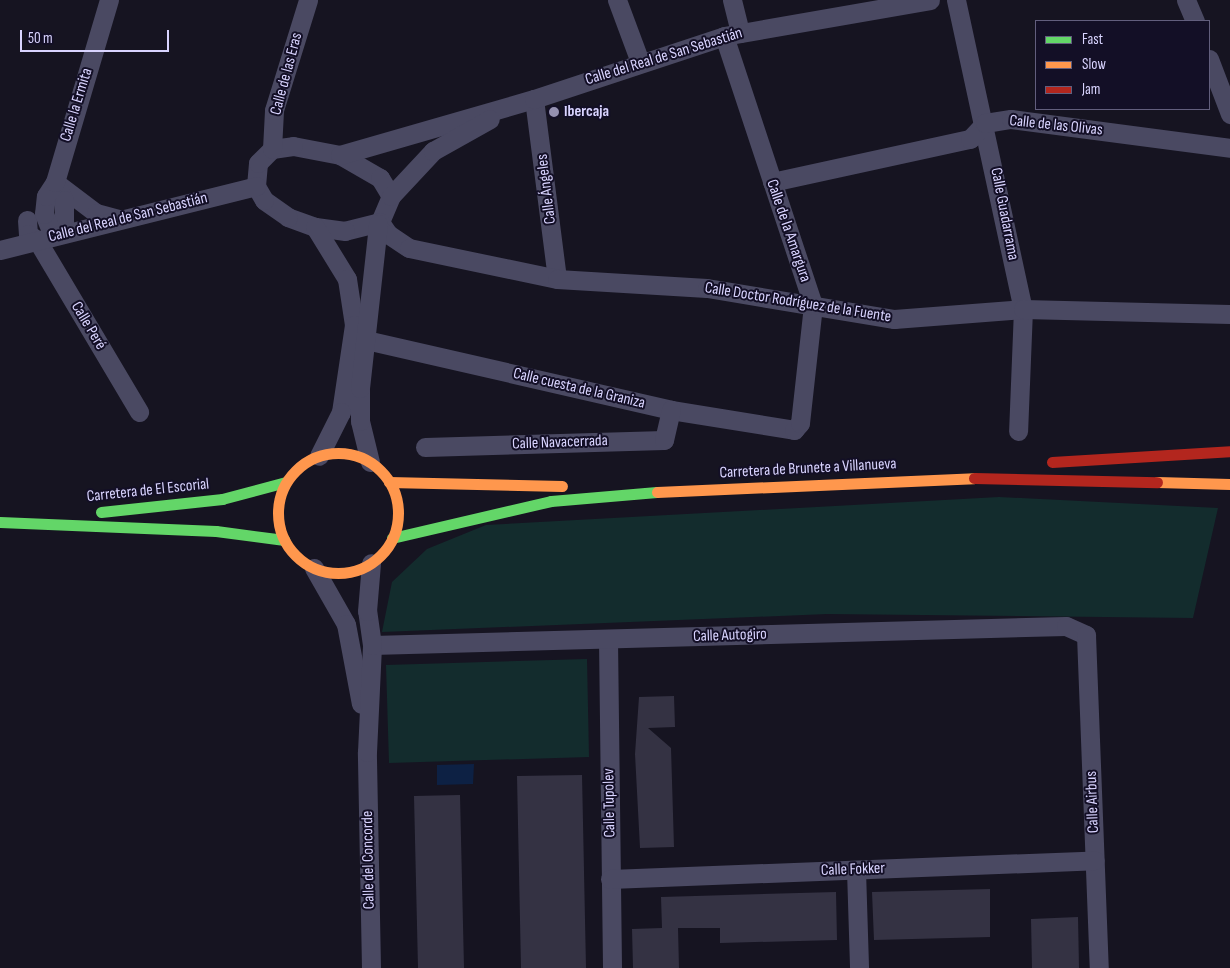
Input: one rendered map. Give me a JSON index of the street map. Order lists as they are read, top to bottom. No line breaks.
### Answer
{"streets":{"highway":["Carretera de Brunete a Villanueva","Carretera de El Escorial"],"street":["Calle del Real de San Sebastián","Calle de las Eras","Calle la Ermita","Calle de las Olivas","Calle Ángeles","Calle Guadarrama","Calle de la Amargura","Calle Doctor Rodríguez de la Fuente","Calle Peré","Calle cuesta de la Graniza","Calle Navacerrada","Calle Autogiro","Calle Airbus","Calle Tupolev","Calle del Concorde","Calle Fokker"]},"crossings":[["Calle del Real de San Sebastián","Calle la Ermita"],["Calle del Real de San Sebastián","Calle Ángeles"],["Calle del Real de San Sebastián","Calle de la Amargura"],["Calle del Real de San Sebastián","Calle Peré"],["Calle la Ermita","Calle Peré"],["Calle de las Olivas","Calle Guadarrama"],["Calle de las Olivas","Calle de la Amargura"],["Calle Ángeles","Calle Doctor Rodríguez de la Fuente"],["Calle Guadarrama","Calle Doctor Rodríguez de la Fuente"],["Calle de la Amargura","Calle Doctor Rodríguez de la Fuente"],["Calle de la Amargura","Calle cuesta de la Graniza"],["Calle cuesta de la Graniza","Calle Navacerrada"],["Carretera de Brunete a Villanueva","Carretera de El Escorial"],["Carretera de Brunete a Villanueva","Calle del Concorde"],["Carretera de El Escorial","Calle del Concorde"],["Calle Autogiro","Calle Airbus"],["Calle Autogiro","Calle Tupolev"],["Calle Autogiro","Calle del Concorde"],["Calle Airbus","Calle Fokker"],["Calle Tupolev","Calle Fokker"]],"places":["Ibercaja"],"legend":["Fast","Slow","Jam"],"scale_bar":"50 m"}
